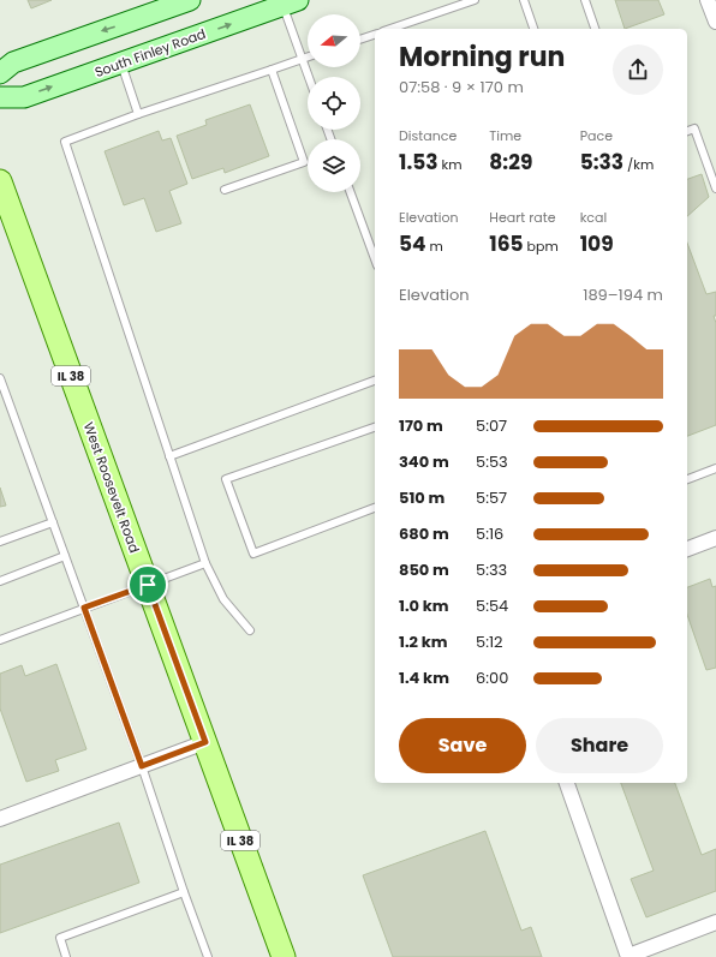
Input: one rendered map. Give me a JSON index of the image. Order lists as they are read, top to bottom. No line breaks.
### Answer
{"streets":{"main road":["South Finley Road","IL 38","West Roosevelt Road"]},"north":"left","page":{"heading":["Morning run","07:58 · 9 × 170 m"],"stats":[["Distance","1.53 km"],["Time","8:29"],["Pace","5:33 /km"],["Elevation","54 m"],["Heart rate","165 bpm"],["kcal","109"]],"chart":["Elevation","189–194 m"],"list":[{"name":"170 m","note":"5:07"},{"name":"340 m","note":"5:53"},{"name":"510 m","note":"5:57"},{"name":"680 m","note":"5:16"},{"name":"850 m","note":"5:33"},{"name":"1.0 km","note":"5:54"},{"name":"1.2 km","note":"5:12"},{"name":"1.4 km","note":"6:00"}],"buttons":["Save","Share"]}}
